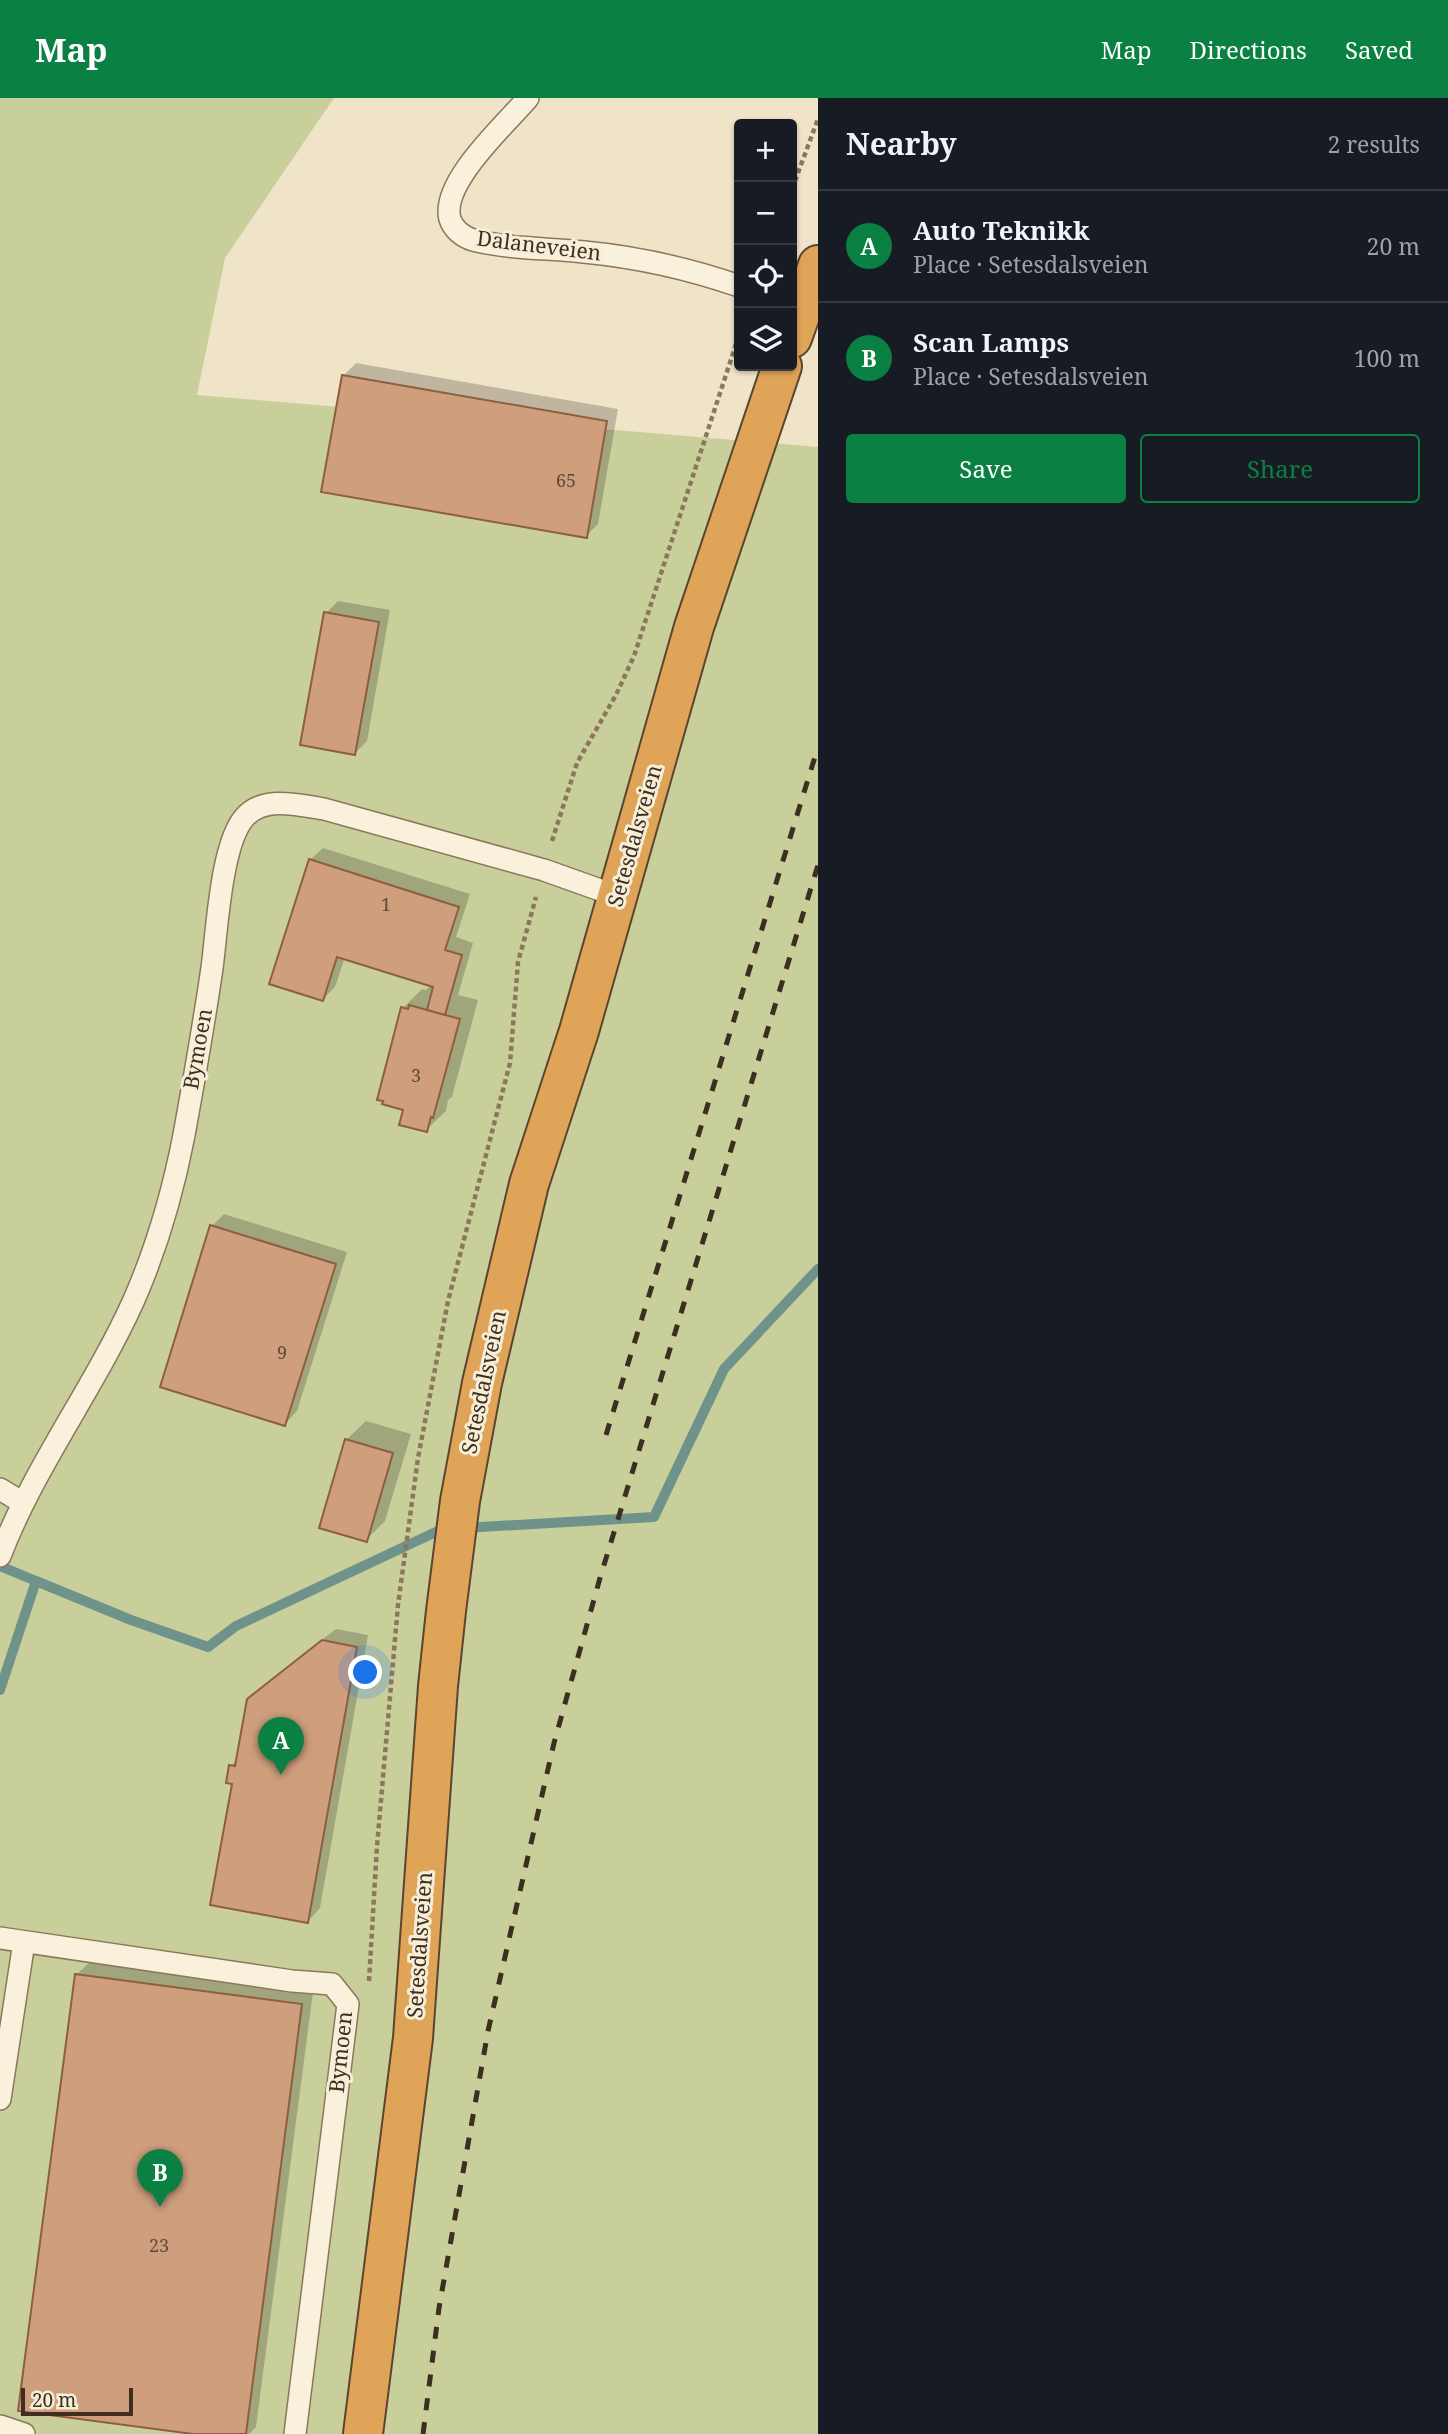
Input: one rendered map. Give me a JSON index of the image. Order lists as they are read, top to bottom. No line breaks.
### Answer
{"streets":{"highway":["Setesdalsveien"],"lane":["Dalaneveien","Bymoen"]},"crossings":[["Setesdalsveien","Bymoen"]],"house_numbers":["65","1","3","9","23"],"scale_bar":"20 m","page":{"header":"Map","nav":["Map","Directions","Saved"],"heading":["Nearby","2 results"],"map_buttons":["+","−"],"list":[{"mark":"A","name":"Auto Teknikk","note":"Place · Setesdalsveien","value":"20 m"},{"mark":"B","name":"Scan Lamps","note":"Place · Setesdalsveien","value":"100 m"}],"buttons":["Save","Share"],"pins":["A","B"],"scale":"20 m"}}
